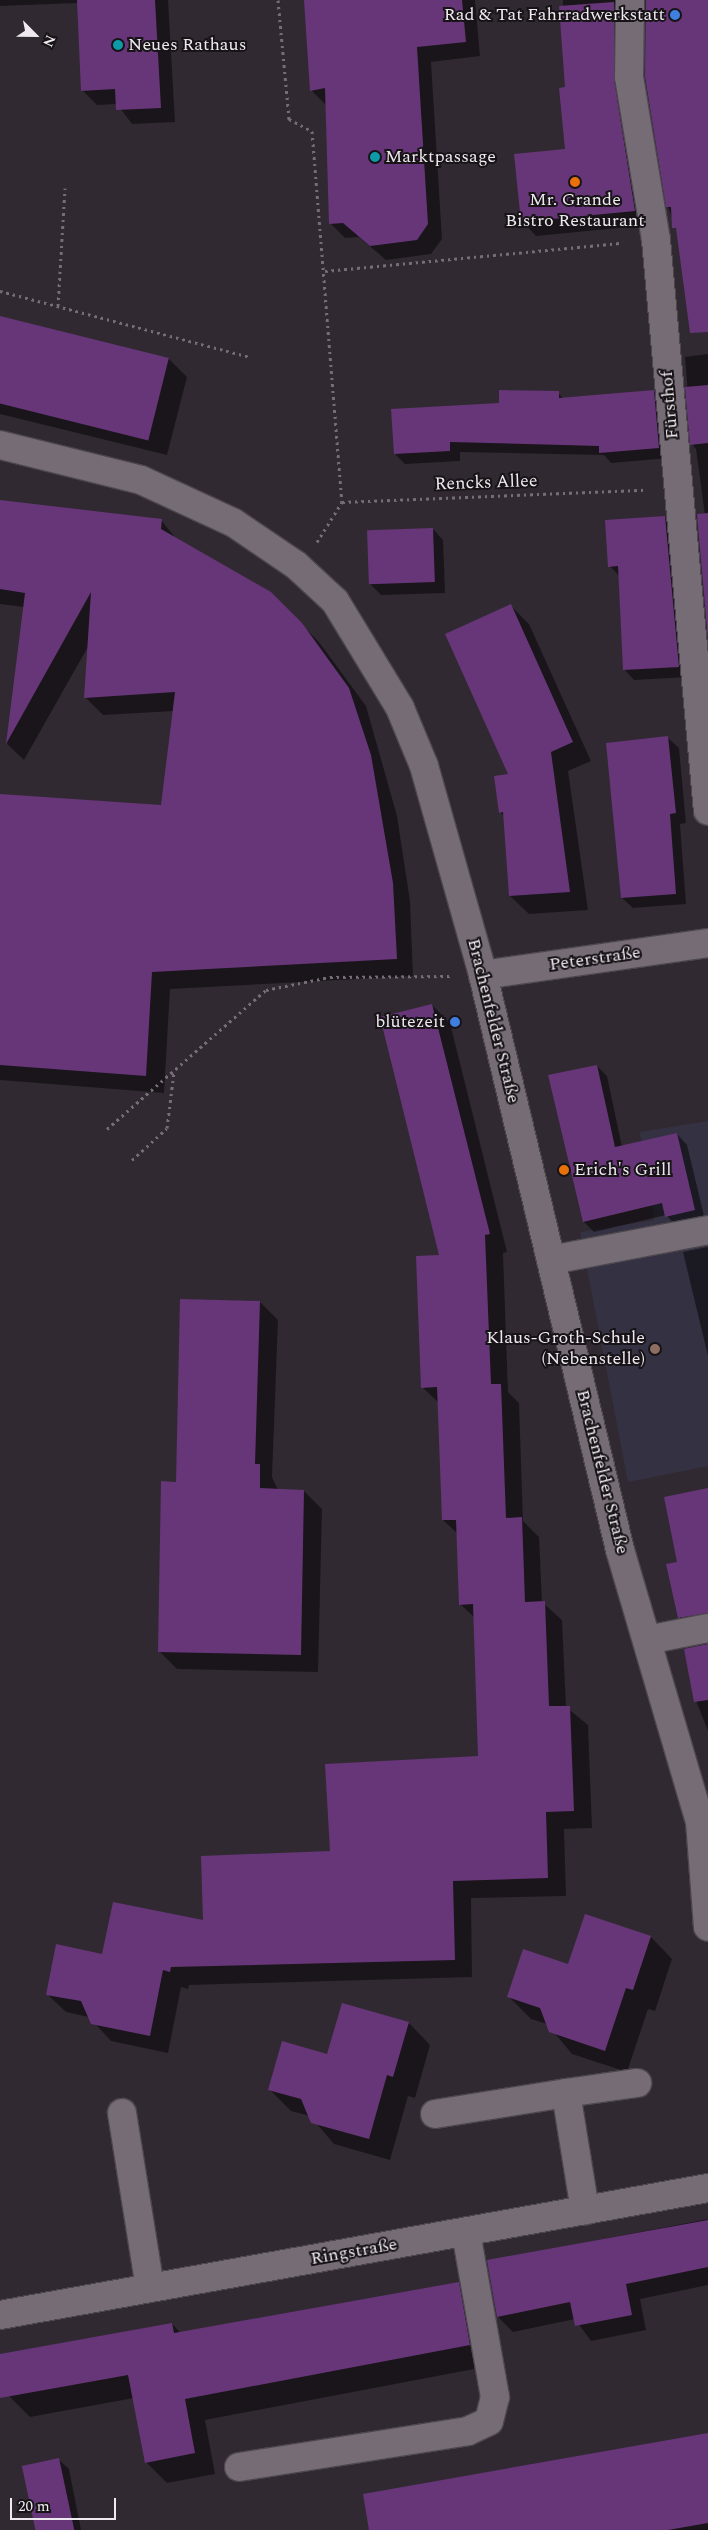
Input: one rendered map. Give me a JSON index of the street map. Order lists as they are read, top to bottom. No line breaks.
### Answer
{"streets":{"street":["Fürsthof","Peterstraße","Brachenfelder Straße","Ringstraße"],"path":["Rencks Allee"]},"crossings":[["Fürsthof","Rencks Allee"],["Peterstraße","Brachenfelder Straße"]],"places":["Rad & Tat Fahrradwerkstatt","Neues Rathaus","Marktpassage","Mr. Grande Bistro Restaurant","blütezeit","Erich's Grill","Klaus-Groth-Schule (Nebenstelle)"],"scale_bar":"20 m","north":"bottom right"}
